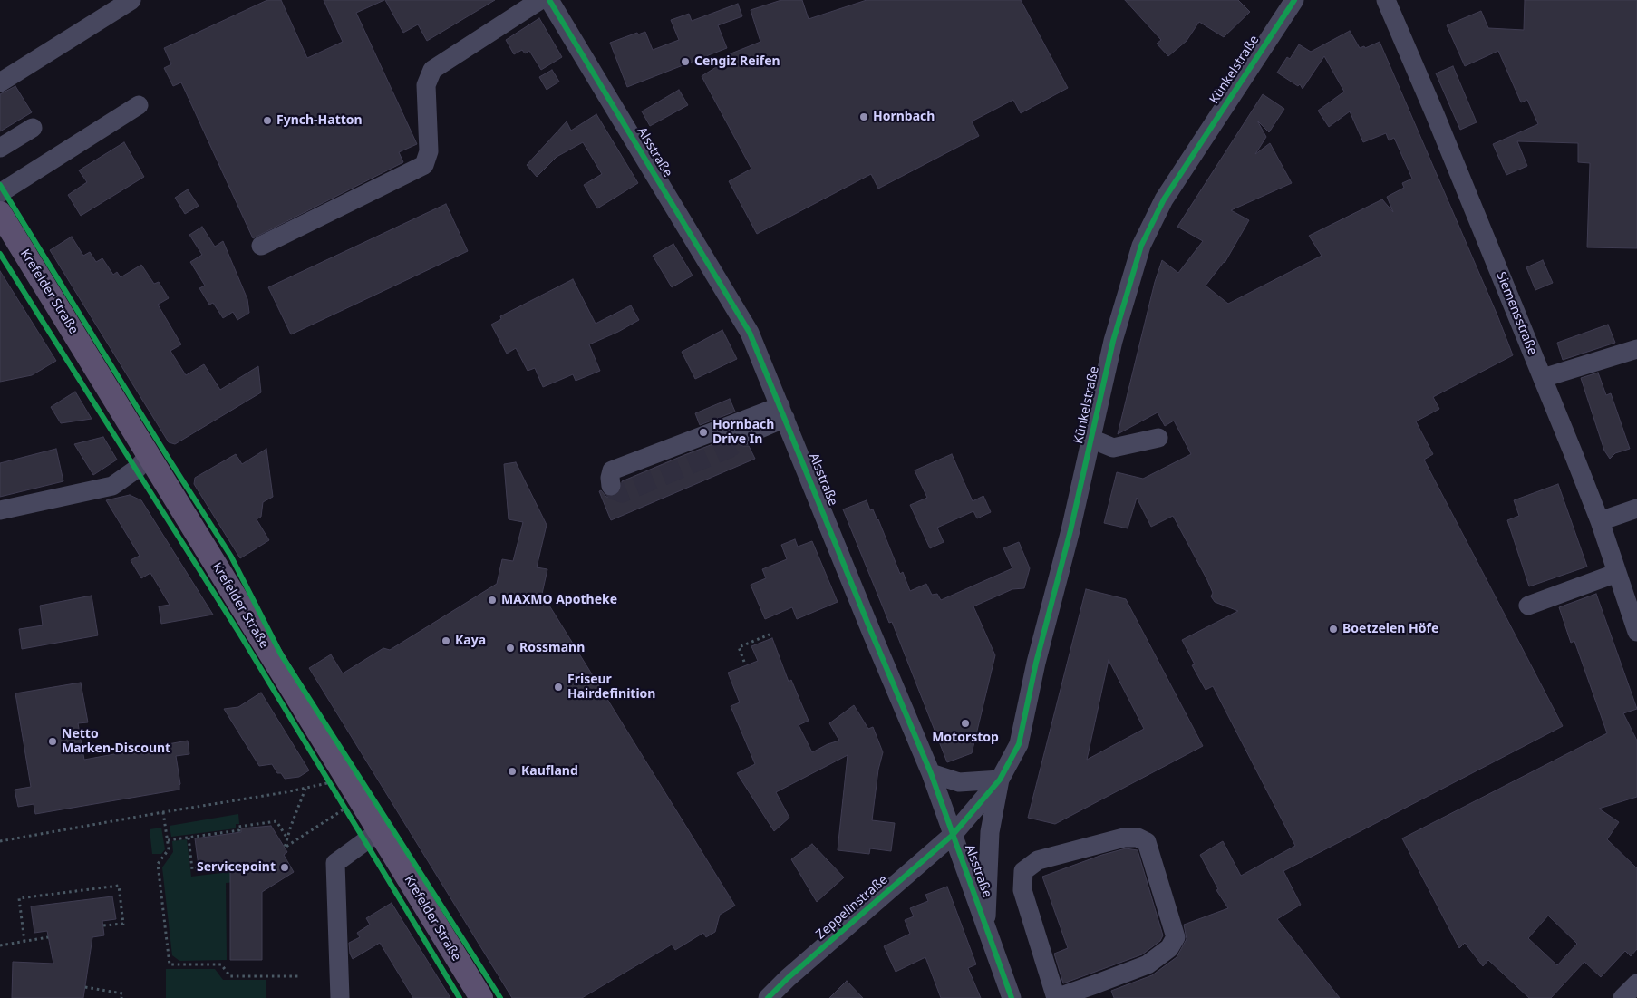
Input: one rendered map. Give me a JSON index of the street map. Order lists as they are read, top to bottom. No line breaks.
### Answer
{"streets":{"main road":["Krefelder Straße"],"street":["Künkelstraße","Alsstraße","Siemensstraße","Zeppelinstraße"]},"crossings":[["Künkelstraße","Alsstraße"],["Künkelstraße","Zeppelinstraße"],["Alsstraße","Zeppelinstraße"]],"places":["Cengiz Reifen","Hornbach","Fynch-Hatton","Hornbach Drive In","MAXMO Apotheke","Boetzelen Höfe","Kaya","Rossmann","Friseur Hairdefinition","Motorstop","Netto Marken-Discount","Kaufland","Servicepoint"]}
